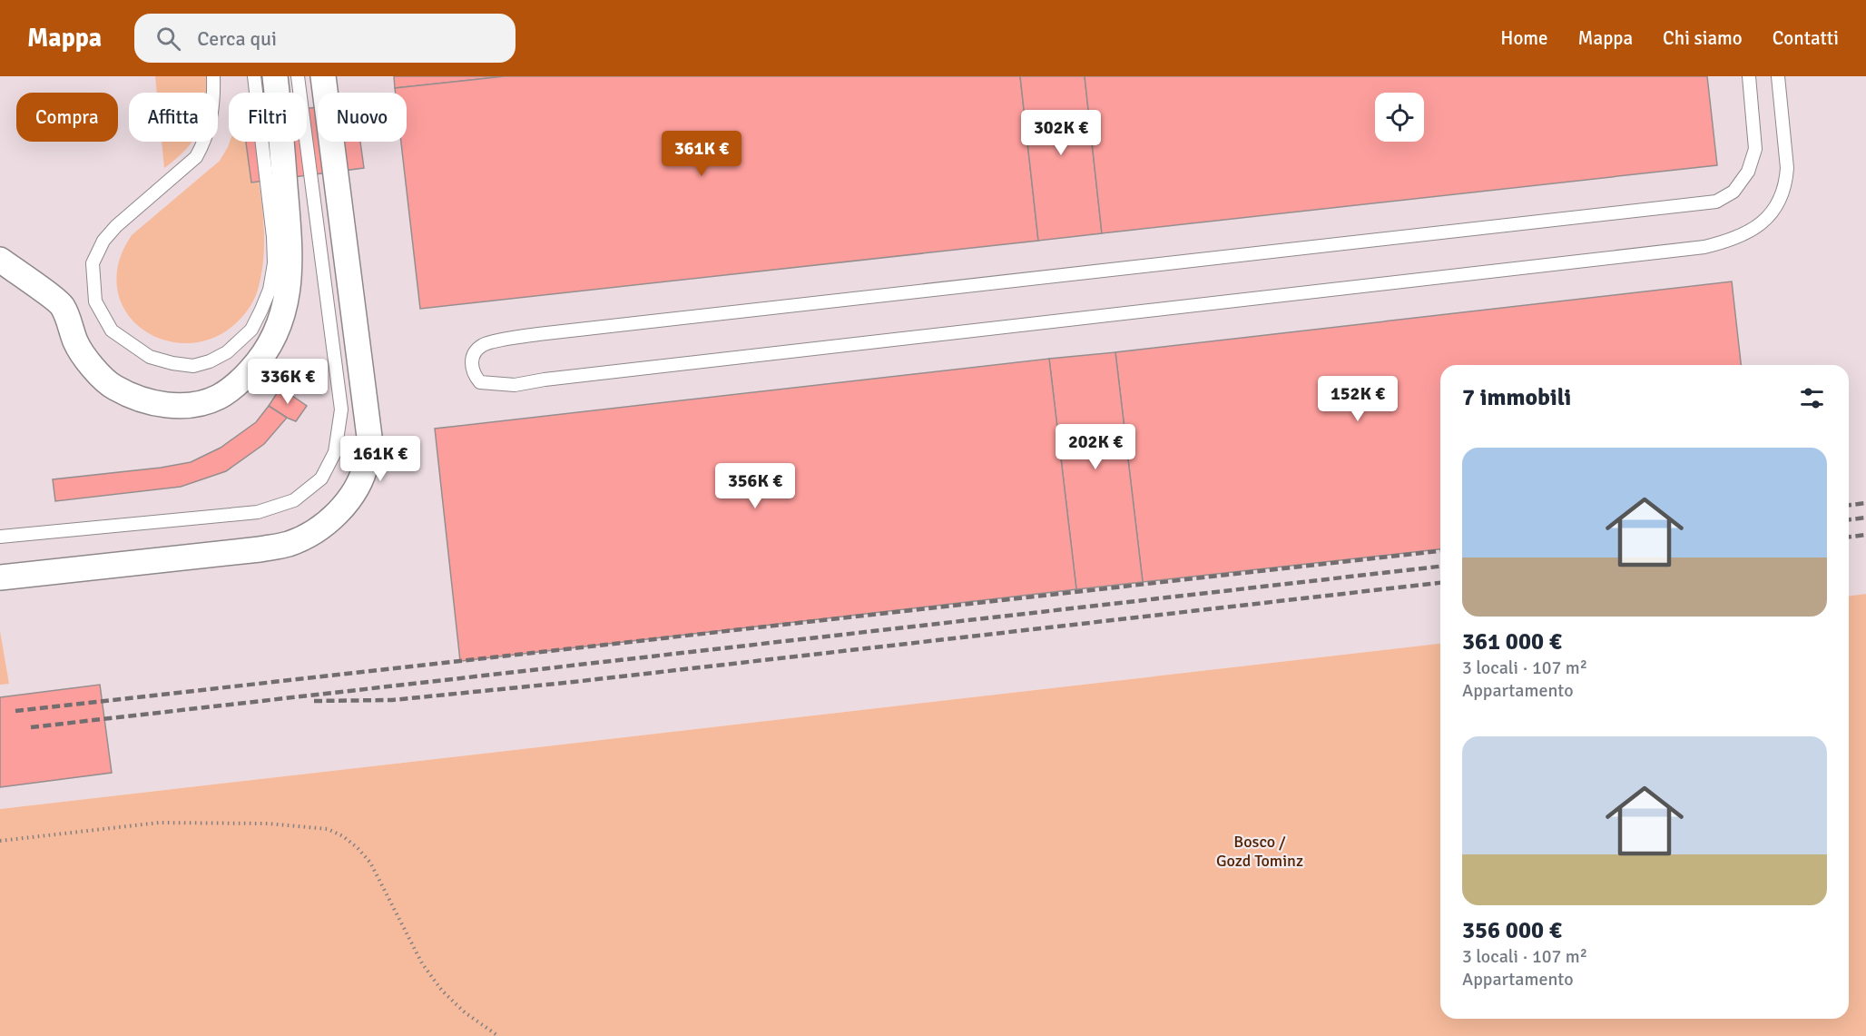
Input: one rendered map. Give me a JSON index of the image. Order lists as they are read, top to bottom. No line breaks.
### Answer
{"parks":["Bosco / Gozd Tominz"],"page":{"header":"Mappa","search":"Cerca qui","nav":["Home","Mappa","Chi siamo","Contatti"],"chip":["Compra","Affitta","Filtri","Nuovo"],"price":["302K €","361K €","336K €","152K €","202K €","161K €","356K €"],"heading":"7 immobili","list":[{"name":"361 000 €","note":"3 locali · 107 m² · Appartamento"},{"name":"356 000 €","note":"3 locali · 107 m² · Appartamento"}]}}
